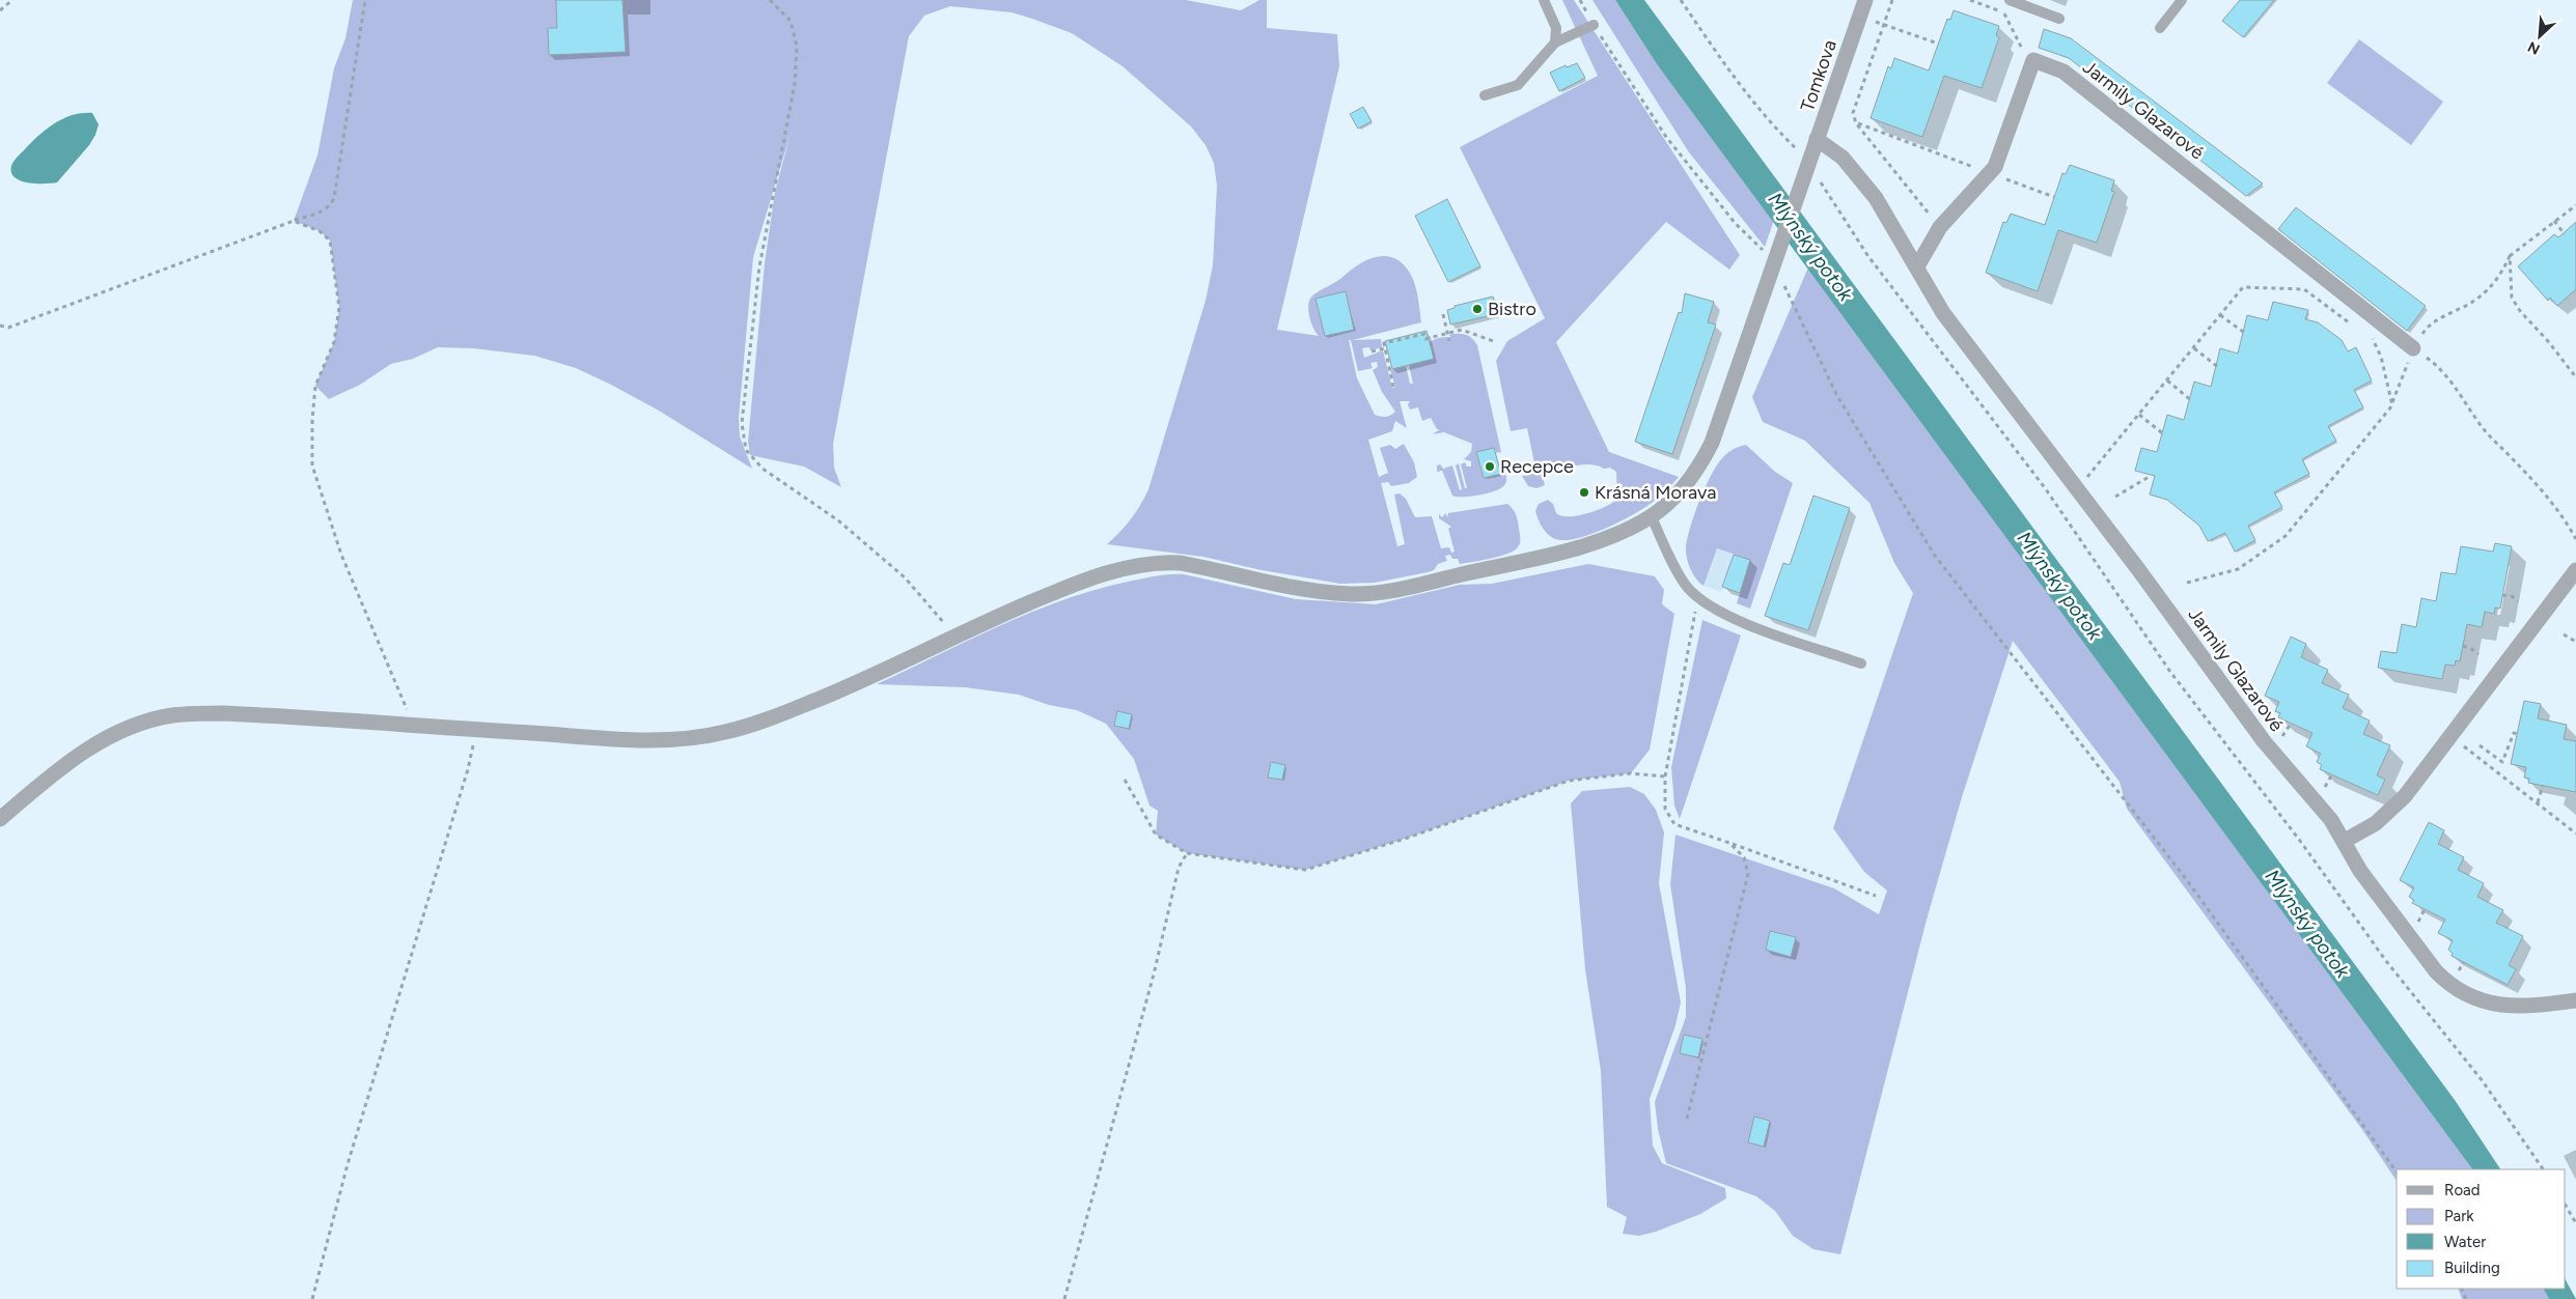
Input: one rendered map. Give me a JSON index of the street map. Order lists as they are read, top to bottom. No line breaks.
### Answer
{"streets":{"street":["Tomkova","Jarmily Glazarové"]},"crossings":[["Tomkova","Jarmily Glazarové"]],"water":["Mlýnský potok"],"places":["Bistro","Recepce","Krásná Morava"],"legend":["Road","Park","Water","Building"],"north":"bottom left"}
